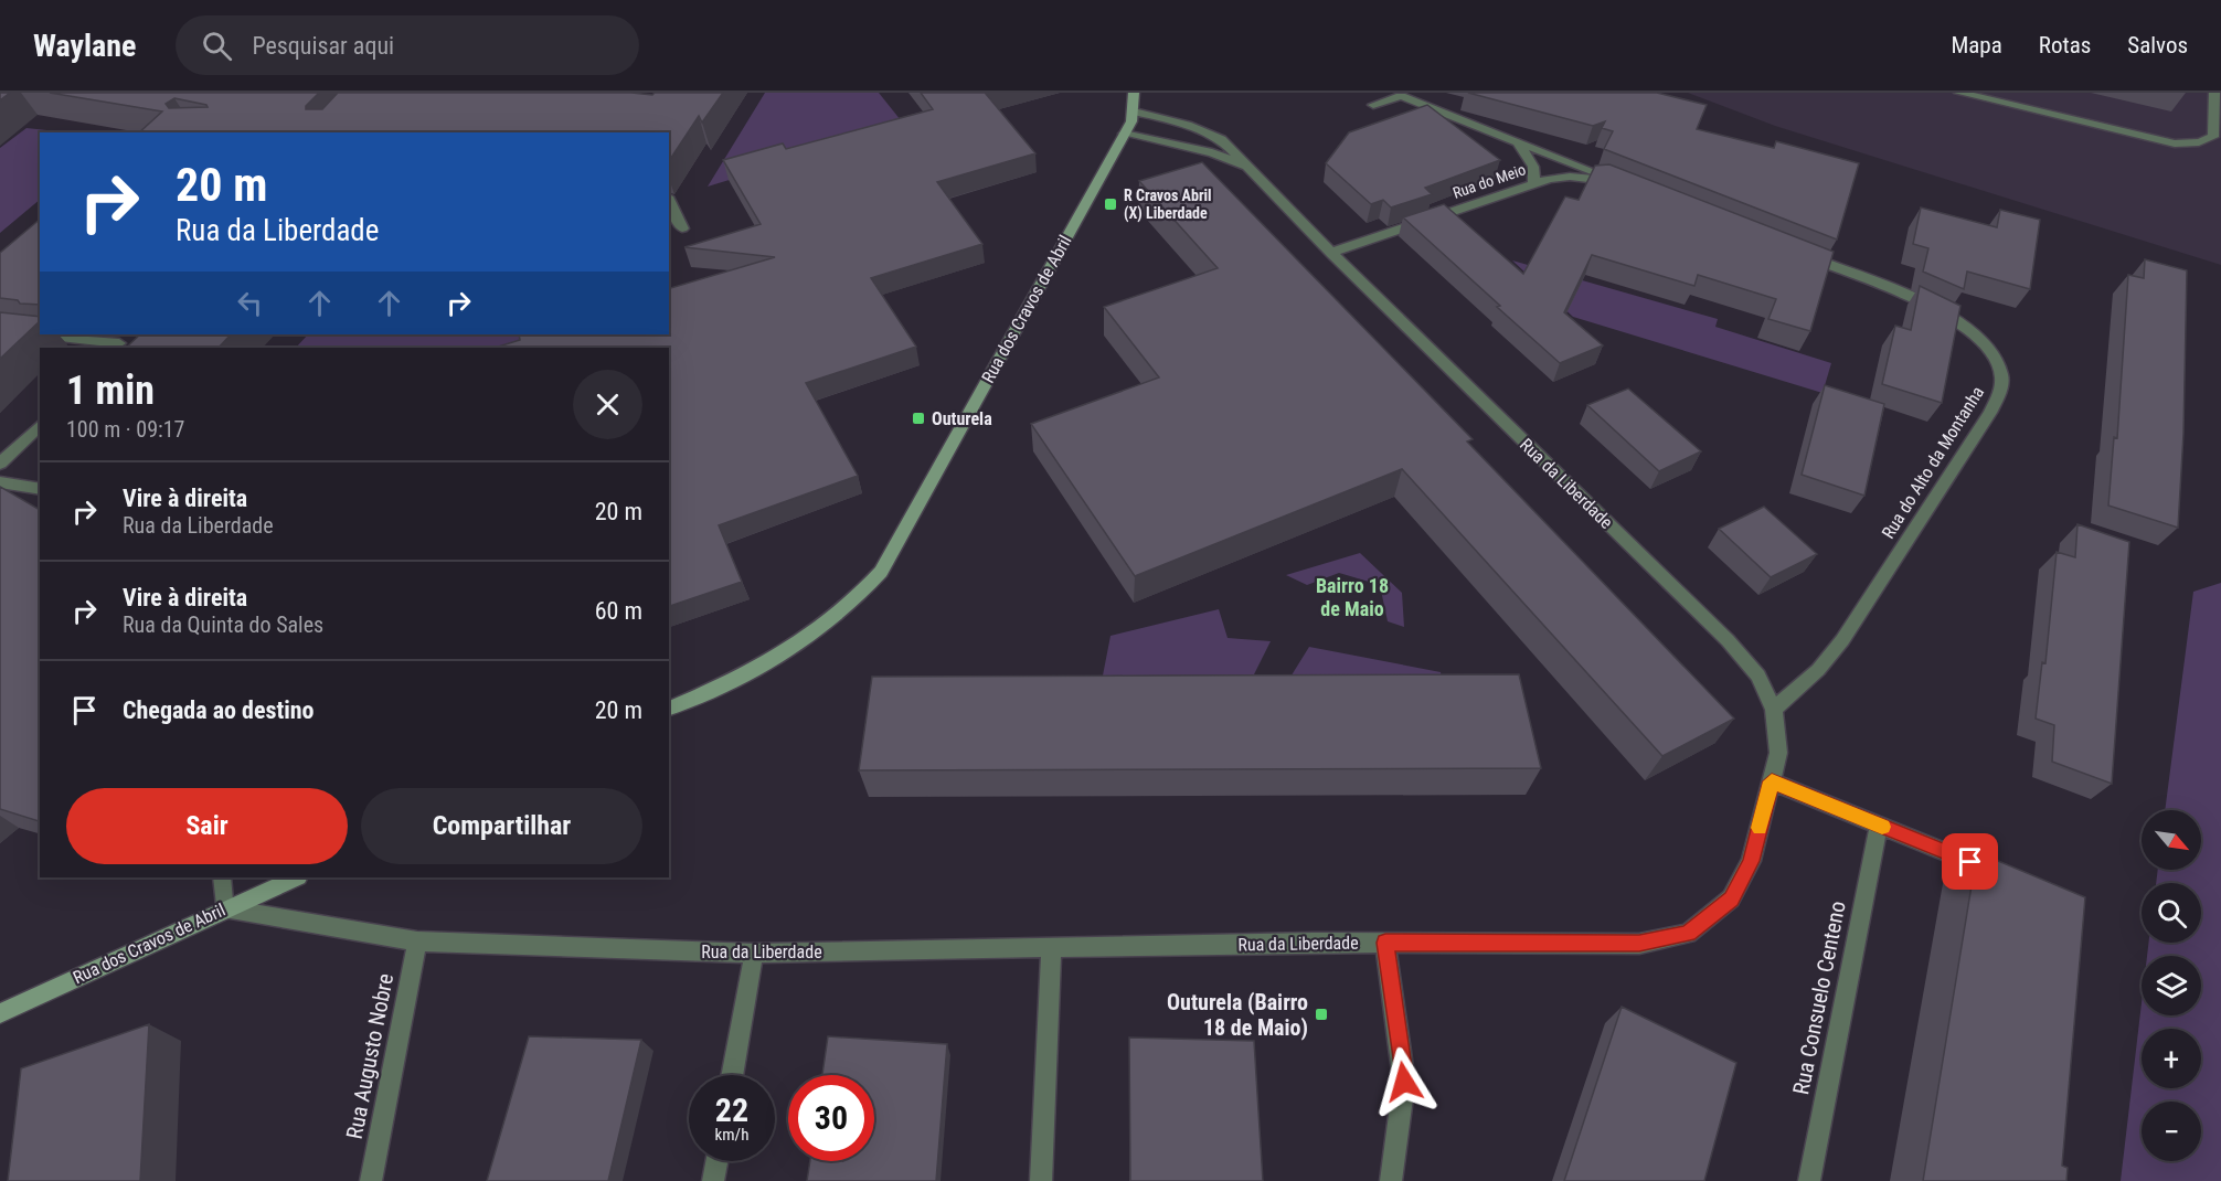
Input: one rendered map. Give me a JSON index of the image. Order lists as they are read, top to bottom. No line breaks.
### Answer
{"streets":{"street":["Rua do Meio","Rua dos Cravos de Abril","Rua do Alto da Montanha","Rua da Liberdade","Rua Consuelo Centeno","Rua Augusto Nobre"]},"crossings":[["Rua do Meio","Rua da Liberdade"],["Rua dos Cravos de Abril","Rua da Liberdade"],["Rua do Alto da Montanha","Rua da Liberdade"],["Rua da Liberdade","Rua Augusto Nobre"]],"districts":["Bairro 18 de Maio"],"places":{"transit":["R Cravos Abril (X) Liberdade","Outurela","Outurela (Bairro 18 de Maio)"]},"north":"bottom right","page":{"header":"Waylane","search":"Pesquisar aqui","nav":["Mapa","Rotas","Salvos"],"turn":["20 m","Rua da Liberdade"],"heading":["1 min","100 m · 09:17"],"list":[{"name":"Vire à direita","note":"Rua da Liberdade","value":"20 m"},{"name":"Vire à direita","note":"Rua da Quinta do Sales","value":"60 m"},{"name":"Chegada ao destino","value":"20 m"}],"buttons":["Sair","Compartilhar"],"map_buttons":["+","−"],"speed":"22 km/h","limit":"30"}}
